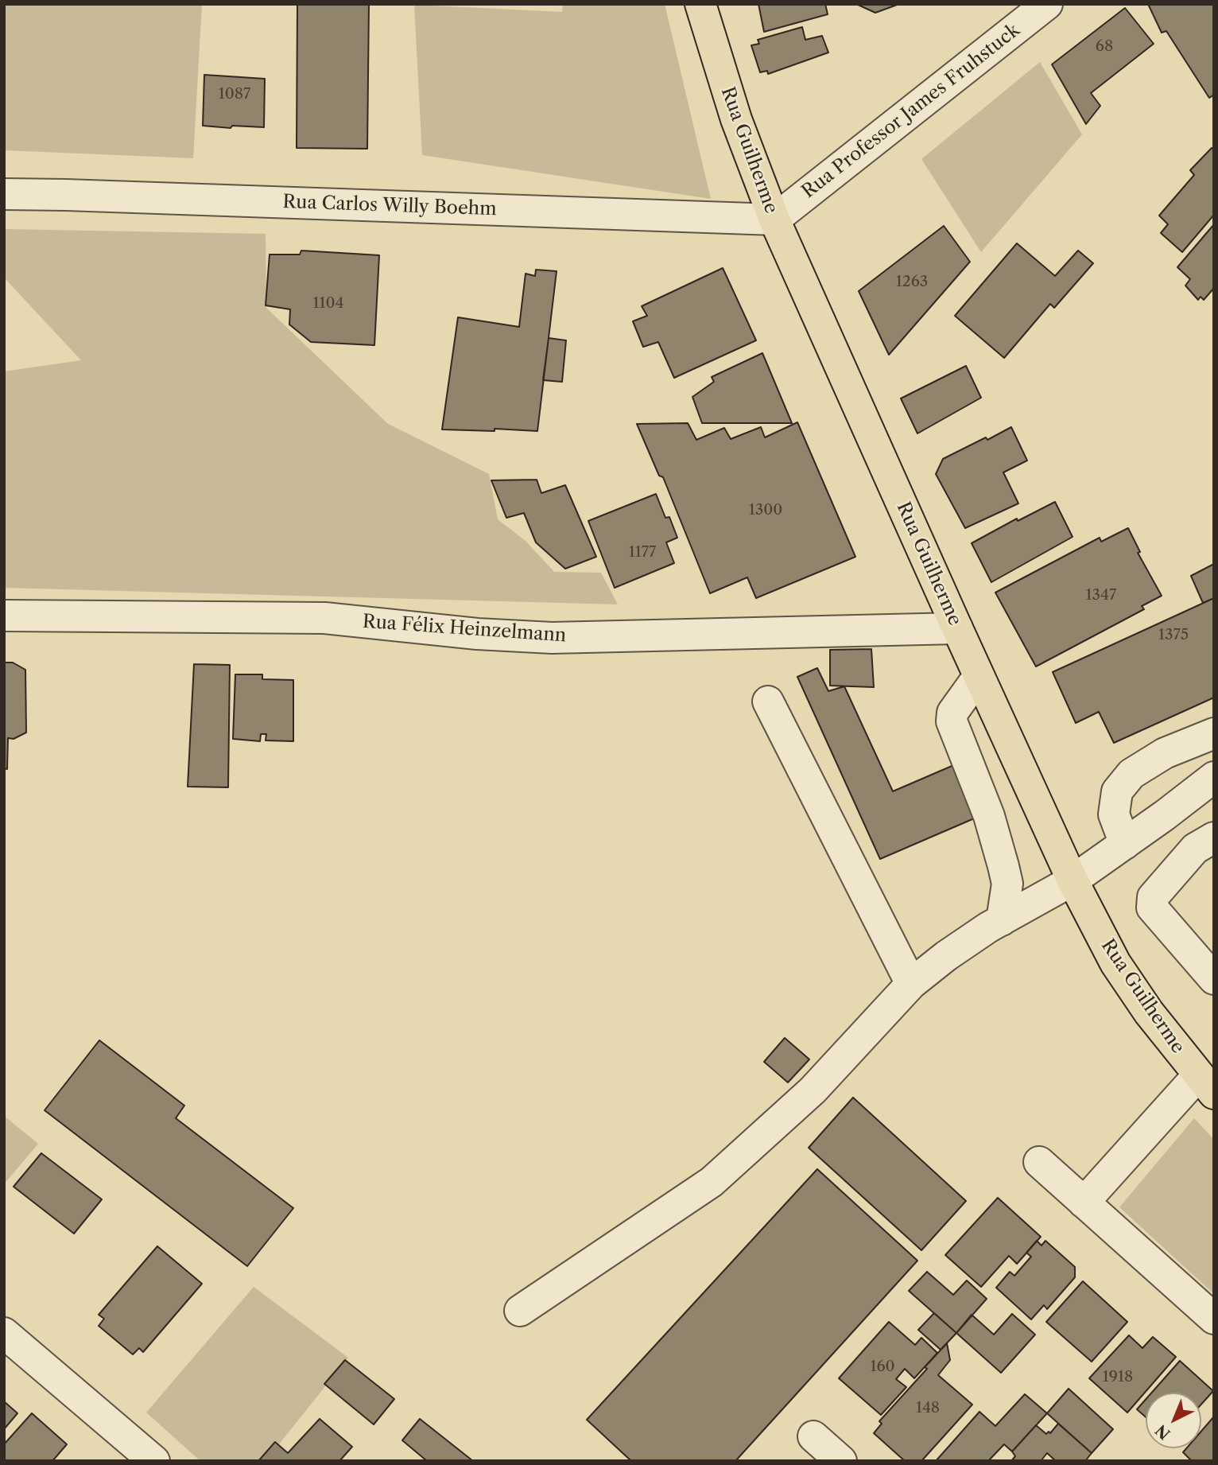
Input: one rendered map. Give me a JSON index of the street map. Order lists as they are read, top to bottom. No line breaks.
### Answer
{"streets":{"main road":["Rua Guilherme"],"street":["Rua Professor James Fruhstuck","Rua Carlos Willy Boehm","Rua Félix Heinzelmann"]},"crossings":[["Rua Professor James Fruhstuck","Rua Guilherme"],["Rua Professor James Fruhstuck","Rua Carlos Willy Boehm"],["Rua Guilherme","Rua Carlos Willy Boehm"],["Rua Guilherme","Rua Félix Heinzelmann"]],"house_numbers":["68","1087","1263","1104","1300","1177","1347","1375","160","1918","148"],"north":"bottom left"}
